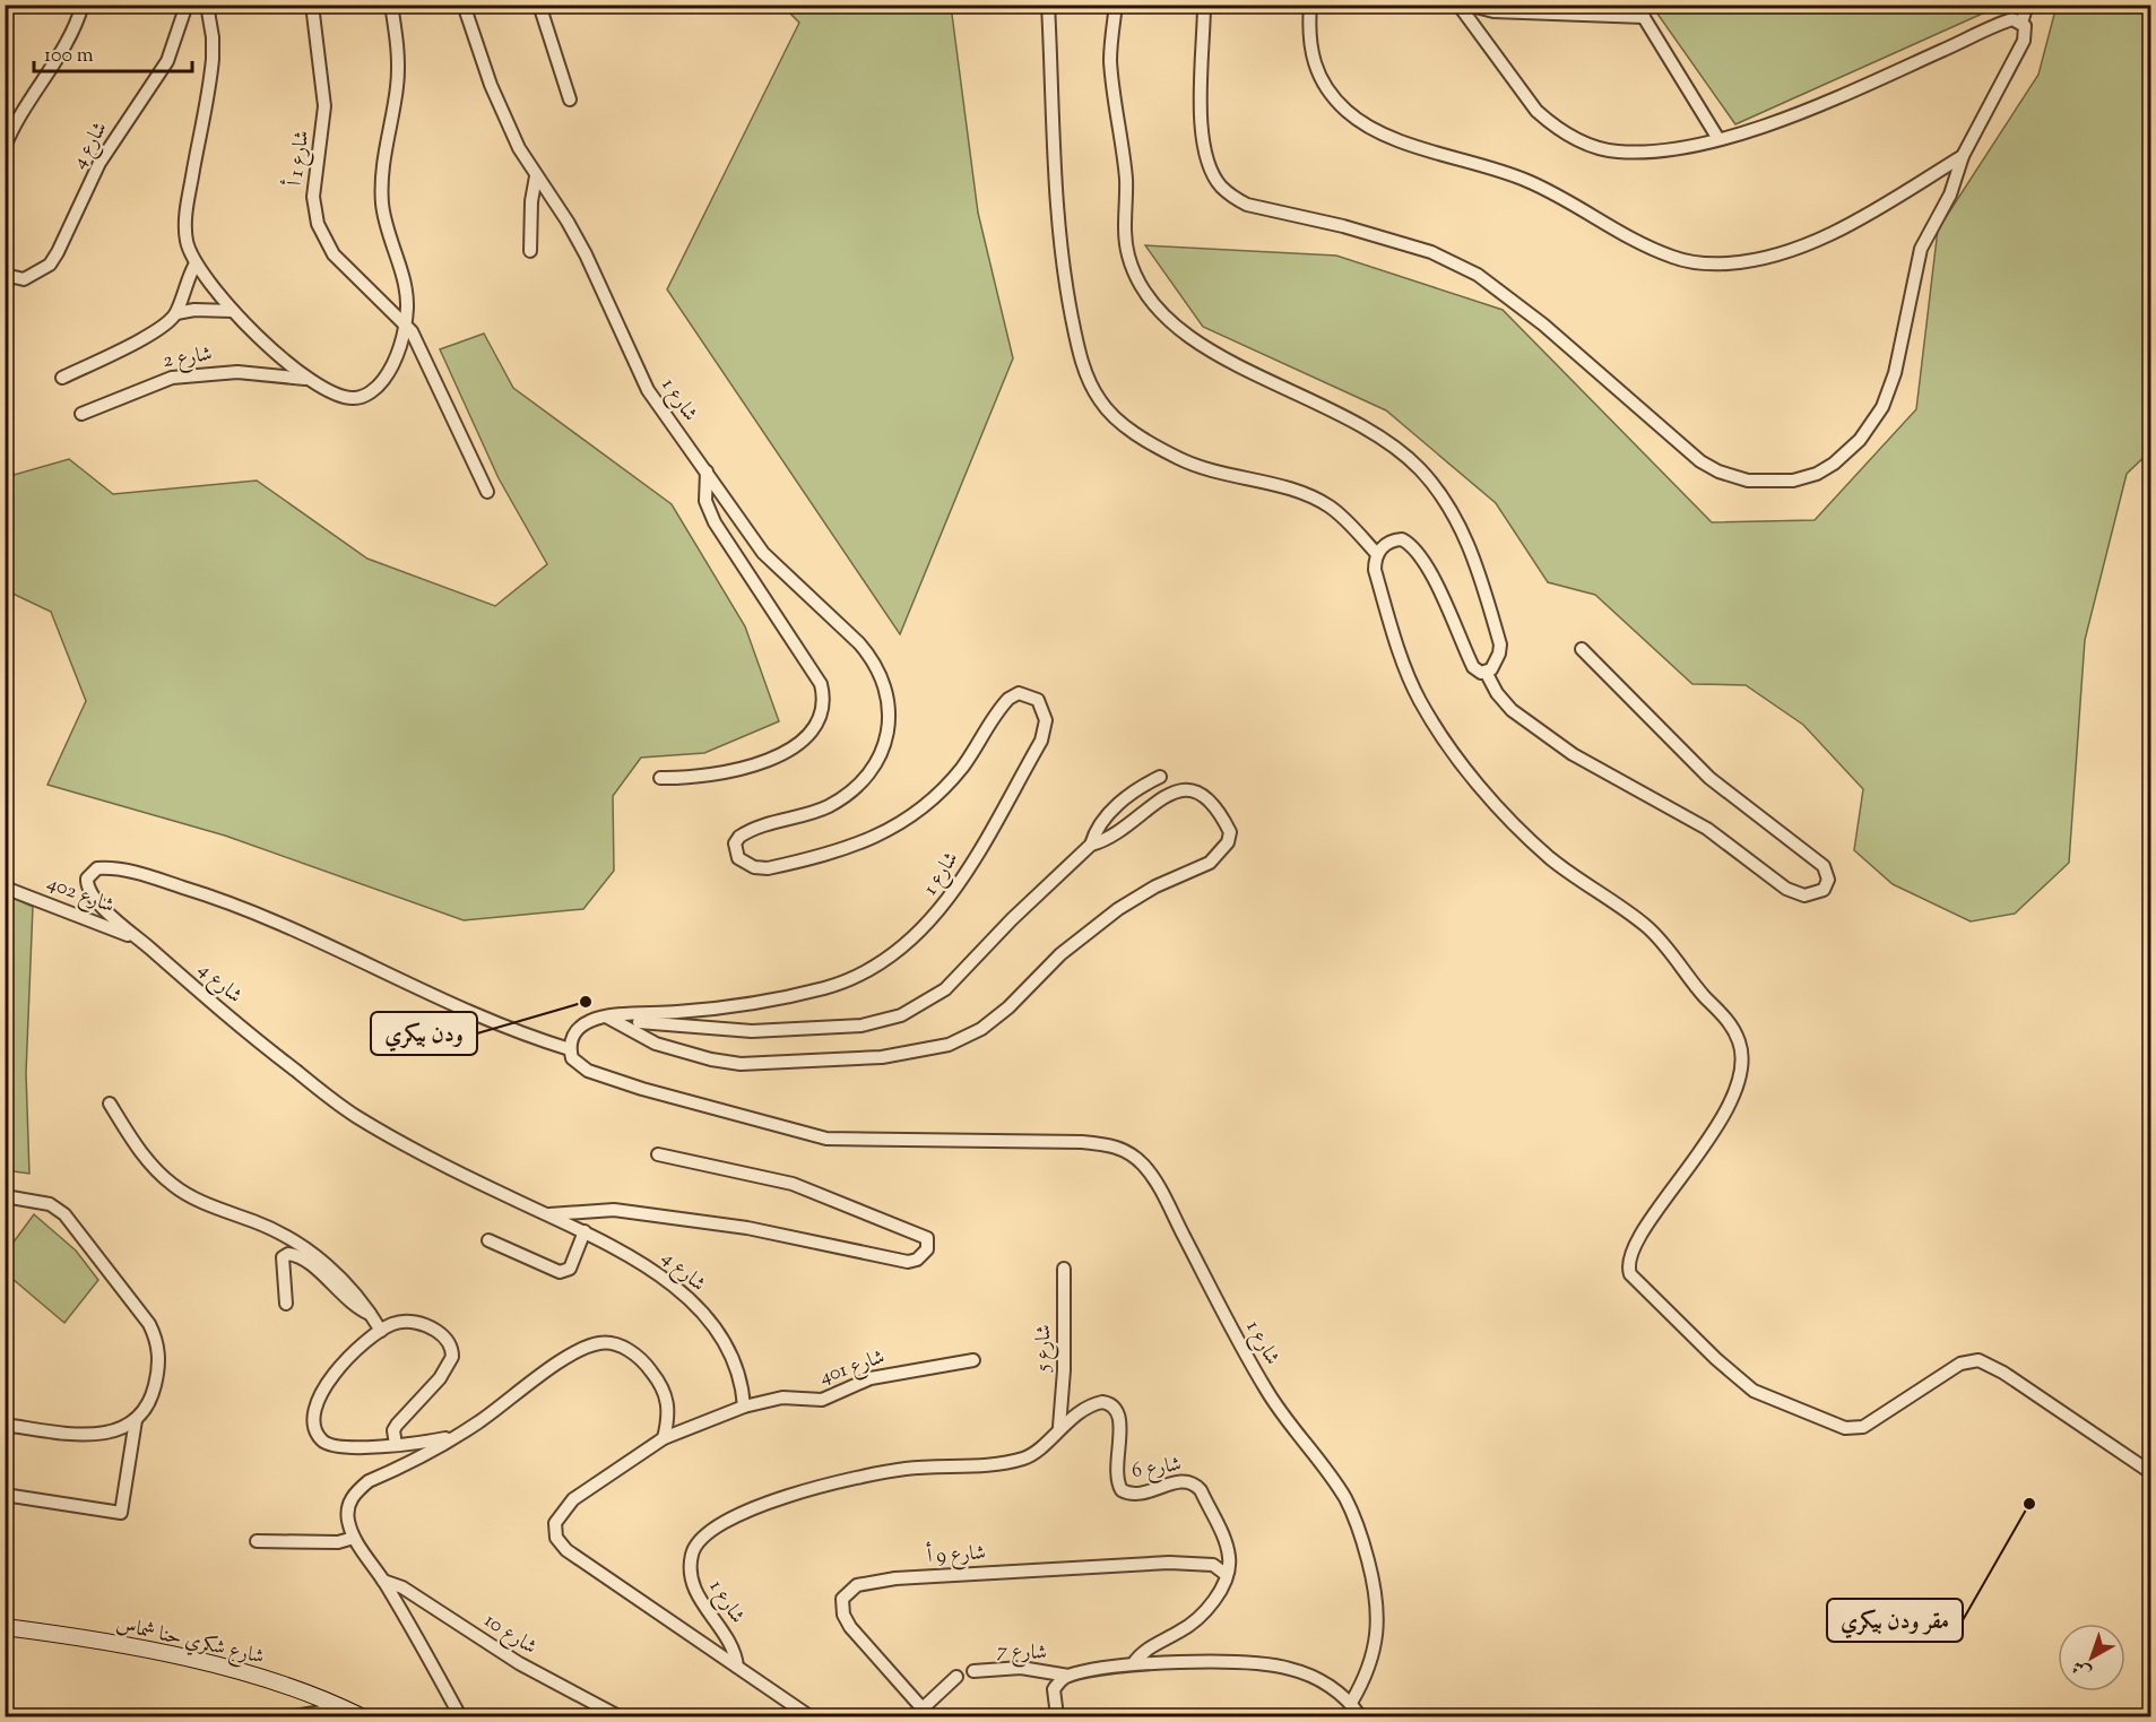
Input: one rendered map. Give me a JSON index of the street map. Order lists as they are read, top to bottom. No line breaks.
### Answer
{"streets":{"street":["شارع 4","شارع 1 أ","شارع 2","شارع 1","شارع 402","شارع 5","شارع 401","شارع 6","شارع 9 أ","شارع 10","شارع شكري حنا شماس","شارع 7"]},"crossings":[["شارع 4","شارع 1"],["شارع 4","شارع 402"],["شارع 4","شارع 401"],["شارع 1","شارع 5"],["شارع 1","شارع 401"],["شارع 1","شارع 6"],["شارع 1","شارع 7"],["شارع 5","شارع 6"],["شارع 6","شارع 9 أ"]],"places":["ودن بيكري","مقر ودن بيكري"],"scale_bar":"100 m","north":"bottom left"}
